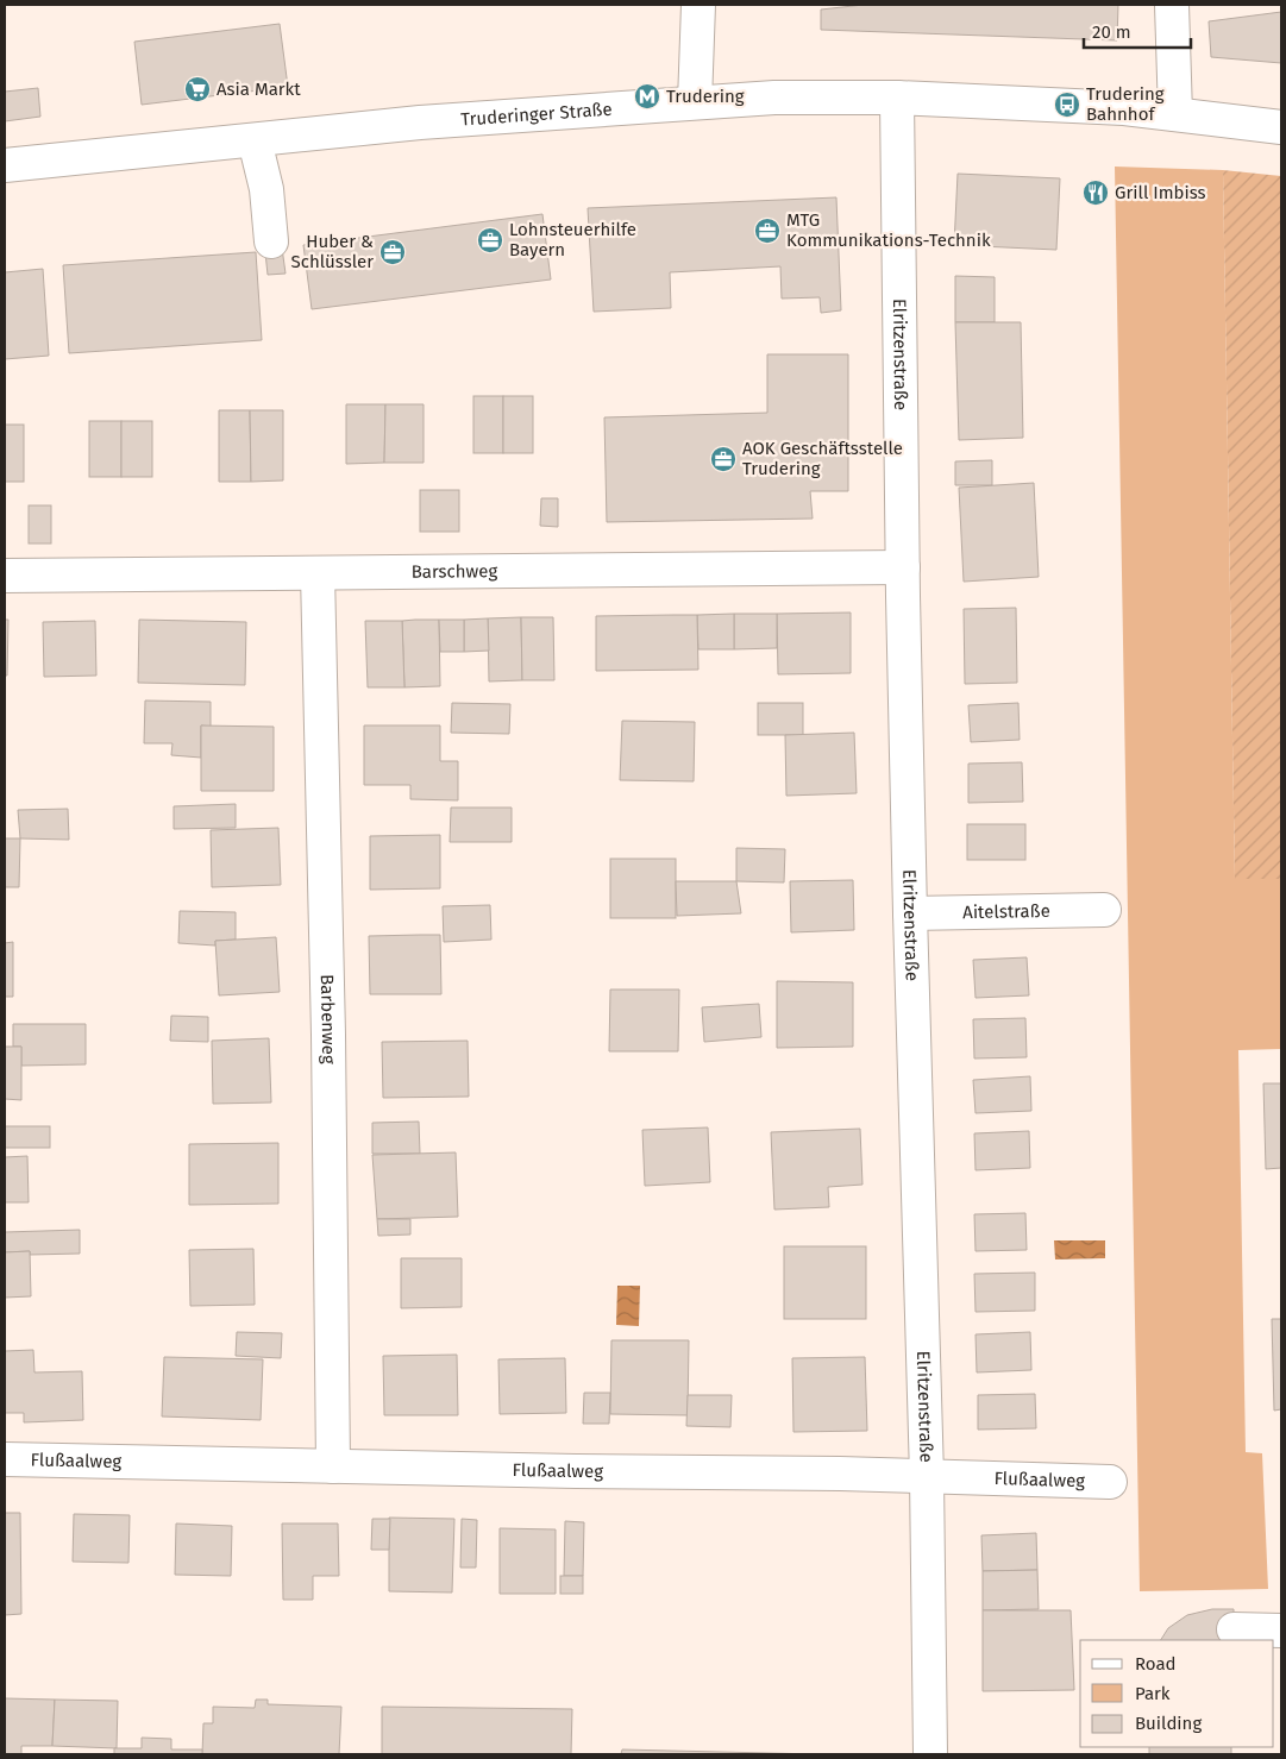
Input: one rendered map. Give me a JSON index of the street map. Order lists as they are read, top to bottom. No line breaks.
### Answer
{"streets":{"street":["Truderinger Straße","Elritzenstraße","Barschweg","Aitelstraße","Barbenweg","Flußaalweg"]},"crossings":[["Truderinger Straße","Elritzenstraße"],["Elritzenstraße","Barschweg"],["Elritzenstraße","Aitelstraße"],["Elritzenstraße","Flußaalweg"],["Barschweg","Barbenweg"],["Barbenweg","Flußaalweg"]],"places":{"supermarket":["Asia Markt"],"metro station":["Trudering"],"bus stop":["Trudering Bahnhof"],"restaurant":["Grill Imbiss"],"office":["MTG Kommunikations-Technik","Lohnsteuerhilfe Bayern","Huber & Schlüssler","AOK Geschäftsstelle Trudering"]},"legend":["Road","Park","Building"],"scale_bar":"20 m"}
